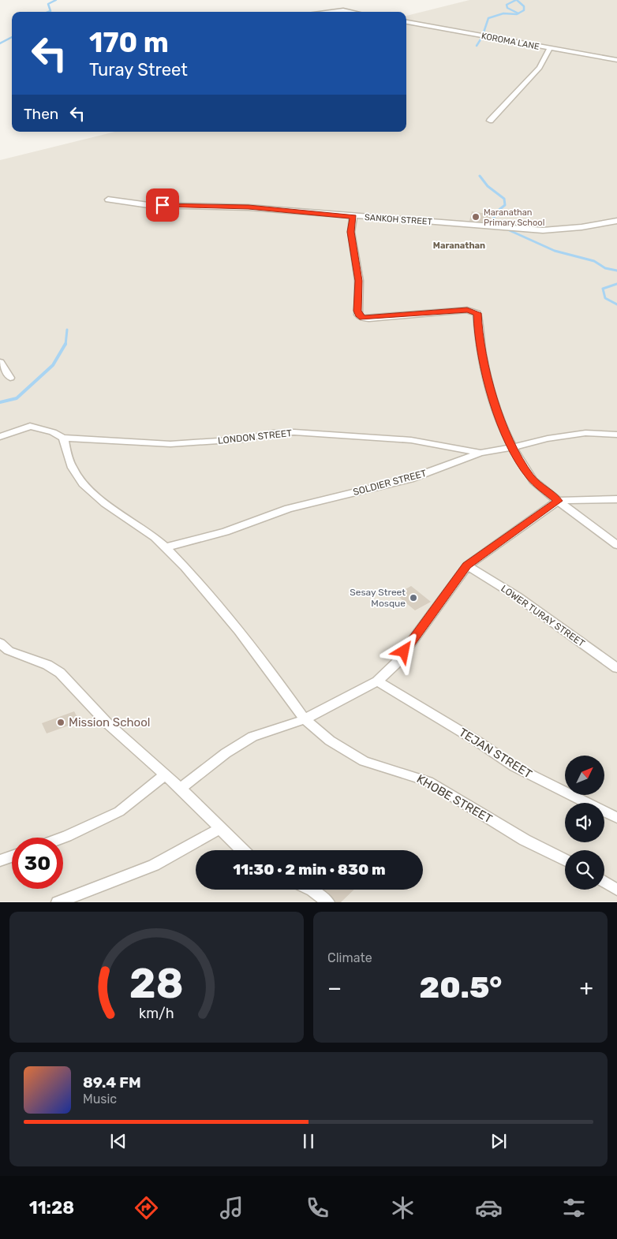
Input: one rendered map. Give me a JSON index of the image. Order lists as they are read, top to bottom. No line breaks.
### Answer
{"streets":{"street":["KOROMA LANE","SANKOH STREET","LONDON STREET","SOLDIER STREET","LOWER TURAY STREET","TEJAN STREET","KHOBE STREET"]},"crossings":[["LONDON STREET","SOLDIER STREET"],["LONDON STREET","KHOBE STREET"],["SOLDIER STREET","KHOBE STREET"]],"districts":["Maranathan"],"places":["Maranathan Primary School","Sesay Street Mosque","Mission School"],"north":"top right","page":{"turn":["170 m","Turay Street"],"then":"Then","limit":"30","trip":"11:30 · 2 min · 830 m","tile":"Climate","heat":["−","20.5°","+"],"song":["89.4 FM","Music"],"tabs":"11:28","gauge":["28","km/h"]}}
